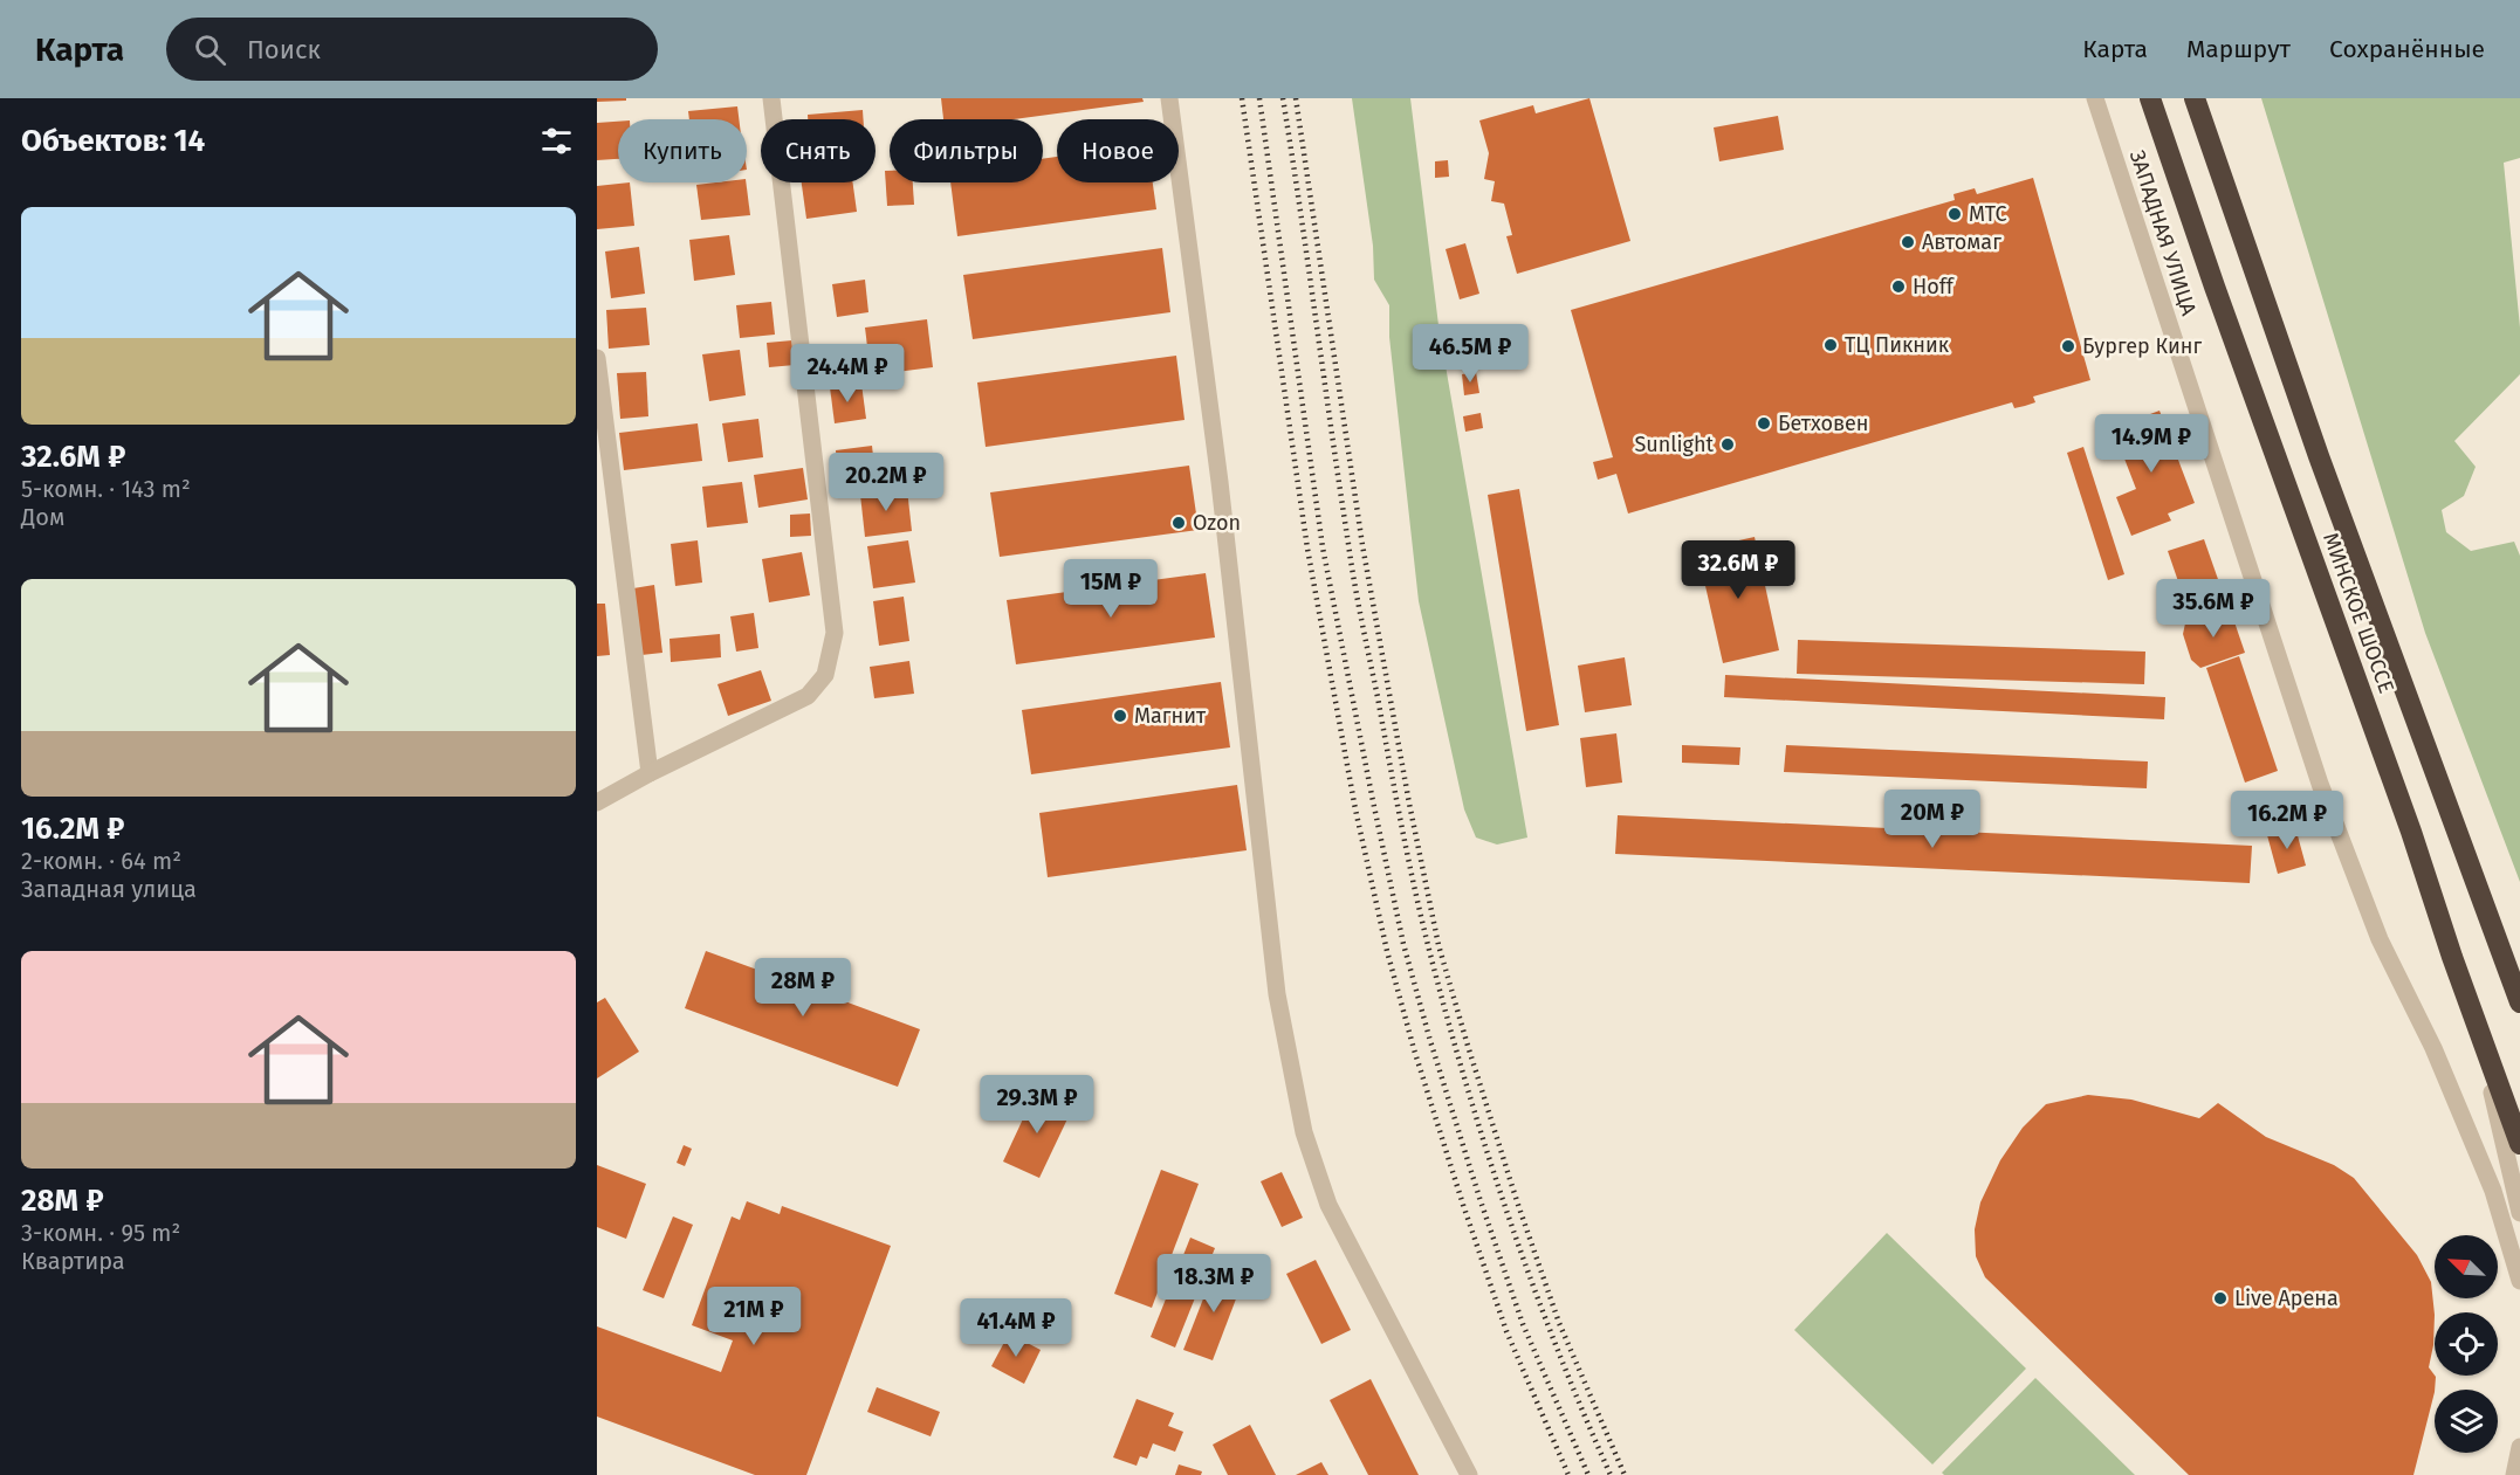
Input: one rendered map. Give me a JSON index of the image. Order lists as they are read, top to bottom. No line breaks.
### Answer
{"streets":{"highway":["МИНСКОЕ ШОССЕ"],"street":["ЗАПАДНАЯ УЛИЦА"]},"places":["МТС","Автомаг","Hoff","ТЦ Пикник","Бургер Кинг","Бетховен","Sunlight","Ozon","Магнит","Live Арена"],"north":"top left","page":{"header":"Карта","search":"Поиск","nav":["Карта","Маршрут","Сохранённые"],"heading":"Объектов: 14","chip":["Купить","Снять","Фильтры","Новое"],"list":[{"name":"32.6M ₽","note":"5-комн. · 143 m² · Дом"},{"name":"16.2M ₽","note":"2-комн. · 64 m² · Западная улица"},{"name":"28M ₽","note":"3-комн. · 95 m² · Квартира"}],"price":["46.5M ₽","24.4M ₽","14.9M ₽","20.2M ₽","32.6M ₽","15M ₽","35.6M ₽","20M ₽","16.2M ₽","28M ₽","29.3M ₽","18.3M ₽","21M ₽","41.4M ₽"]}}
